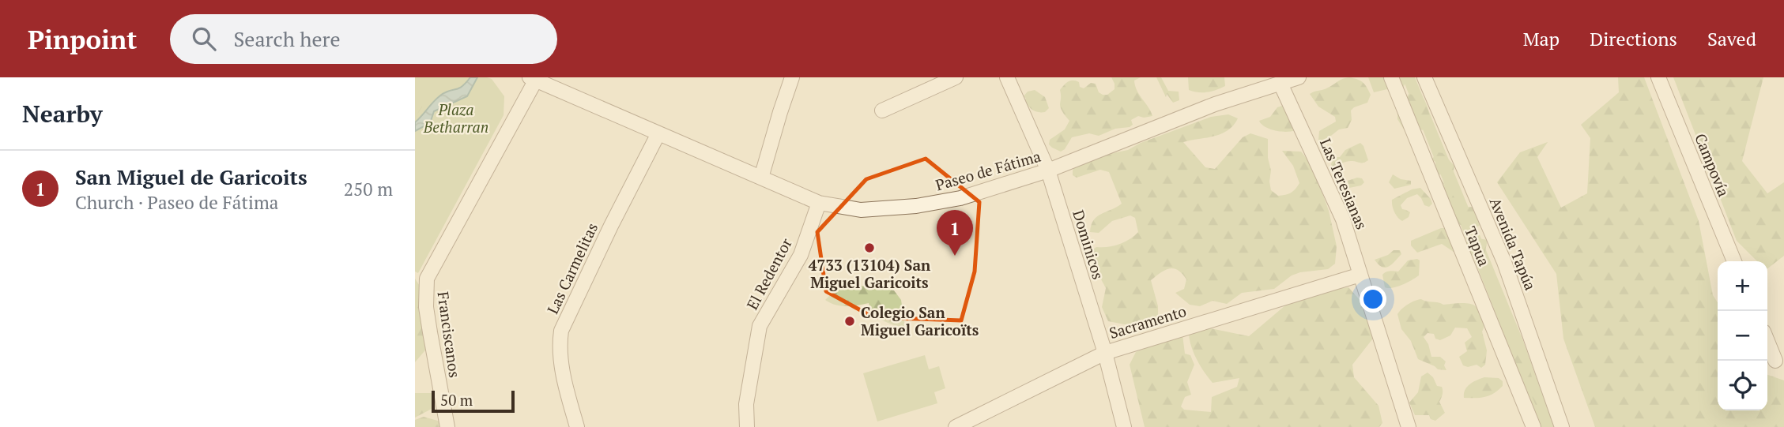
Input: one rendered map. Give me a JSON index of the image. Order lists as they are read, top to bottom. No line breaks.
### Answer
{"streets":{"street":["Campovía","Paseo de Fátima","Las Teresianas","Avenida Tapúa","Dominicos","Tapua","Las Carmelitas","El Redentor","Sacramento","Franciscanos"]},"crossings":[["Paseo de Fátima","Las Teresianas"],["Paseo de Fátima","Dominicos"],["Paseo de Fátima","Las Carmelitas"],["Paseo de Fátima","El Redentor"],["Paseo de Fátima","Franciscanos"],["Las Teresianas","Sacramento"],["Dominicos","Sacramento"]],"parks":["Plaza Betharran"],"places":["4733 (13104) San Miguel Garicoits","Colegio San Miguel Garicoïts"],"scale_bar":"50 m","page":{"header":"Pinpoint","search":"Search here","nav":["Map","Directions","Saved"],"heading":"Nearby","list":[{"mark":"1","name":"San Miguel de Garicoits","note":"Church · Paseo de Fátima","value":"250 m"}],"pins":"1","map_buttons":["+","−"],"scale":"50 m"}}
